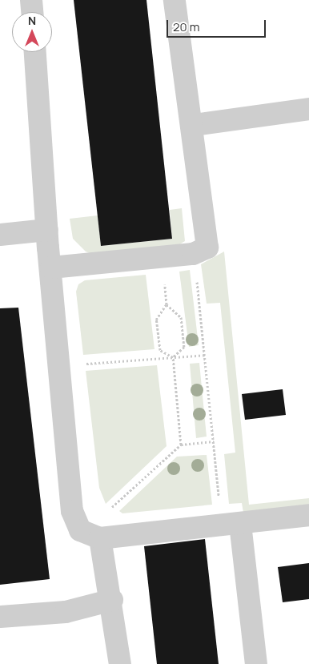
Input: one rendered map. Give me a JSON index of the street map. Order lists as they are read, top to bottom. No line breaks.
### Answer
{"scale_bar":"20 m","north":"top"}
